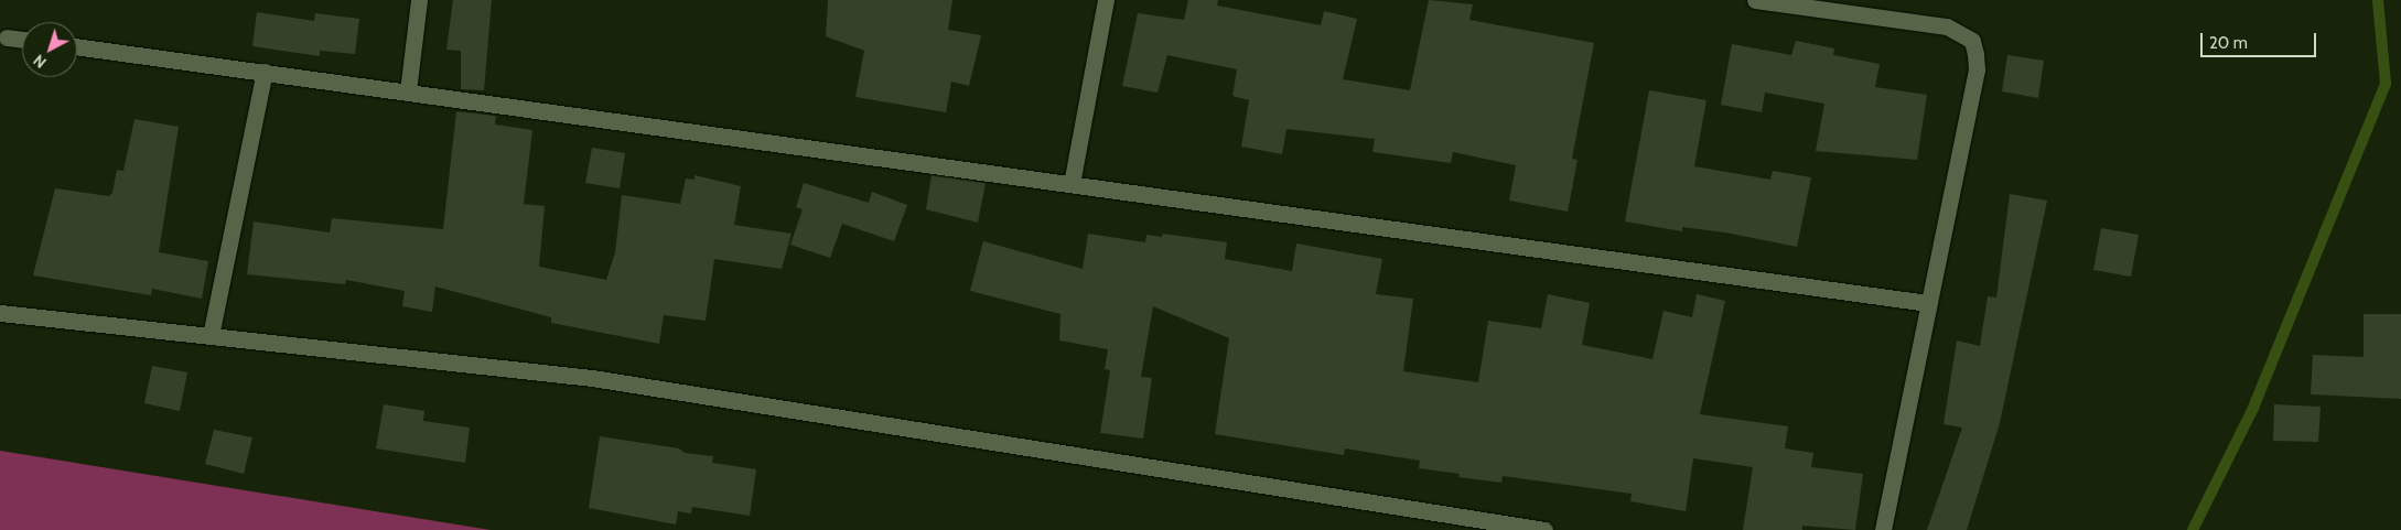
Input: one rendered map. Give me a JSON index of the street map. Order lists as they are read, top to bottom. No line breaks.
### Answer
{"scale_bar":"20 m","north":"bottom left"}
